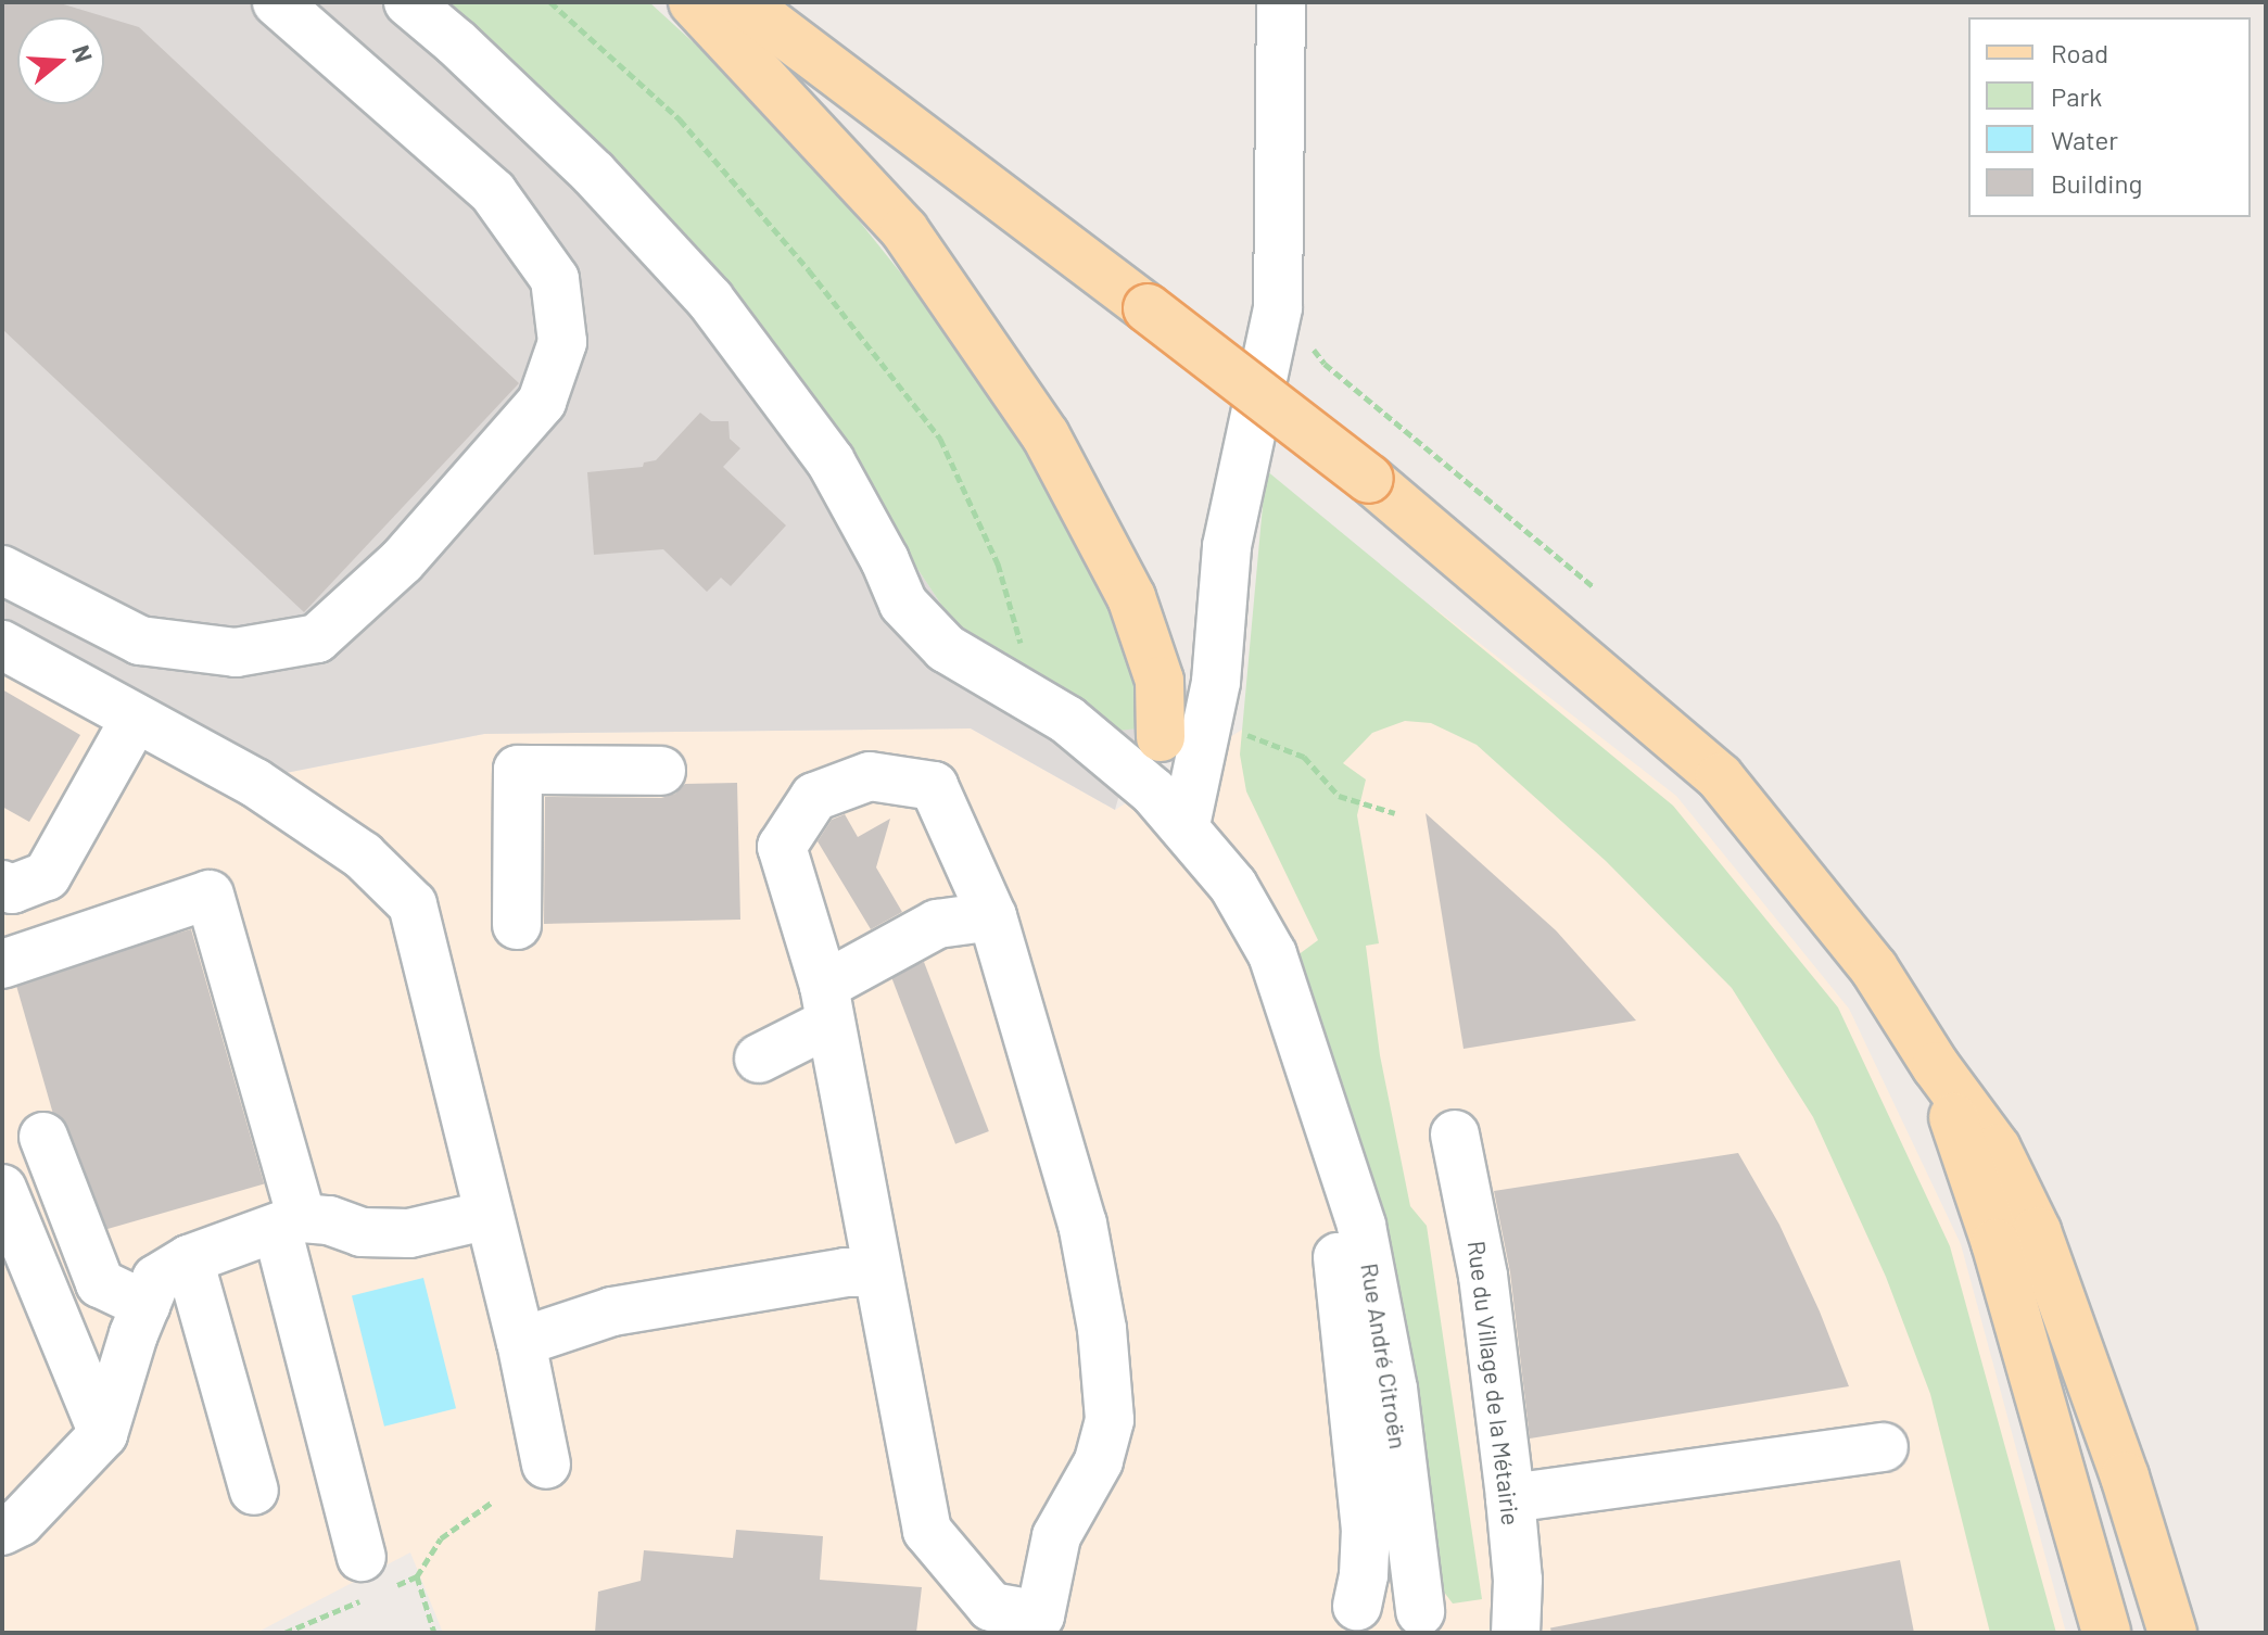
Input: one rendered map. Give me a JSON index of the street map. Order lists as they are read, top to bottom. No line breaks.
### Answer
{"streets":{"street":["Rue André Citroën","Rue du Village de la Métairie"]},"legend":["Road","Park","Water","Building"],"north":"right"}
